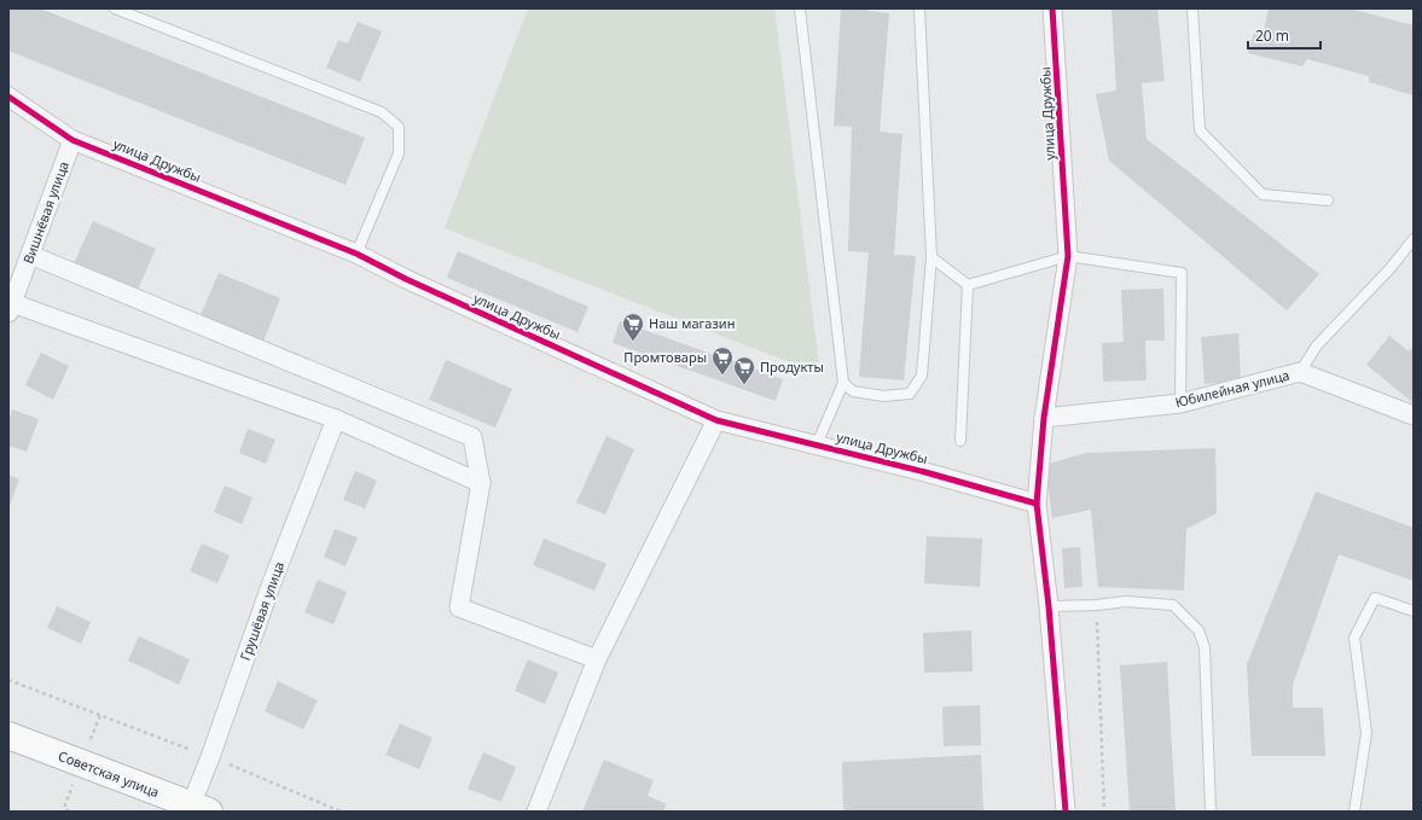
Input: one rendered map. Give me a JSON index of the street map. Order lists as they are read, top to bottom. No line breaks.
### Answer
{"streets":{"highway":["Советская улица"],"street":["улица Дружбы","Вишнёвая улица","Юбилейная улица","Грушёвая улица"]},"crossings":[["улица Дружбы","Вишнёвая улица"],["улица Дружбы","Юбилейная улица"],["Грушёвая улица","Советская улица"]],"places":{"supermarket":["Наш магазин","Промтовары","Продукты"]},"scale_bar":"20 m"}
